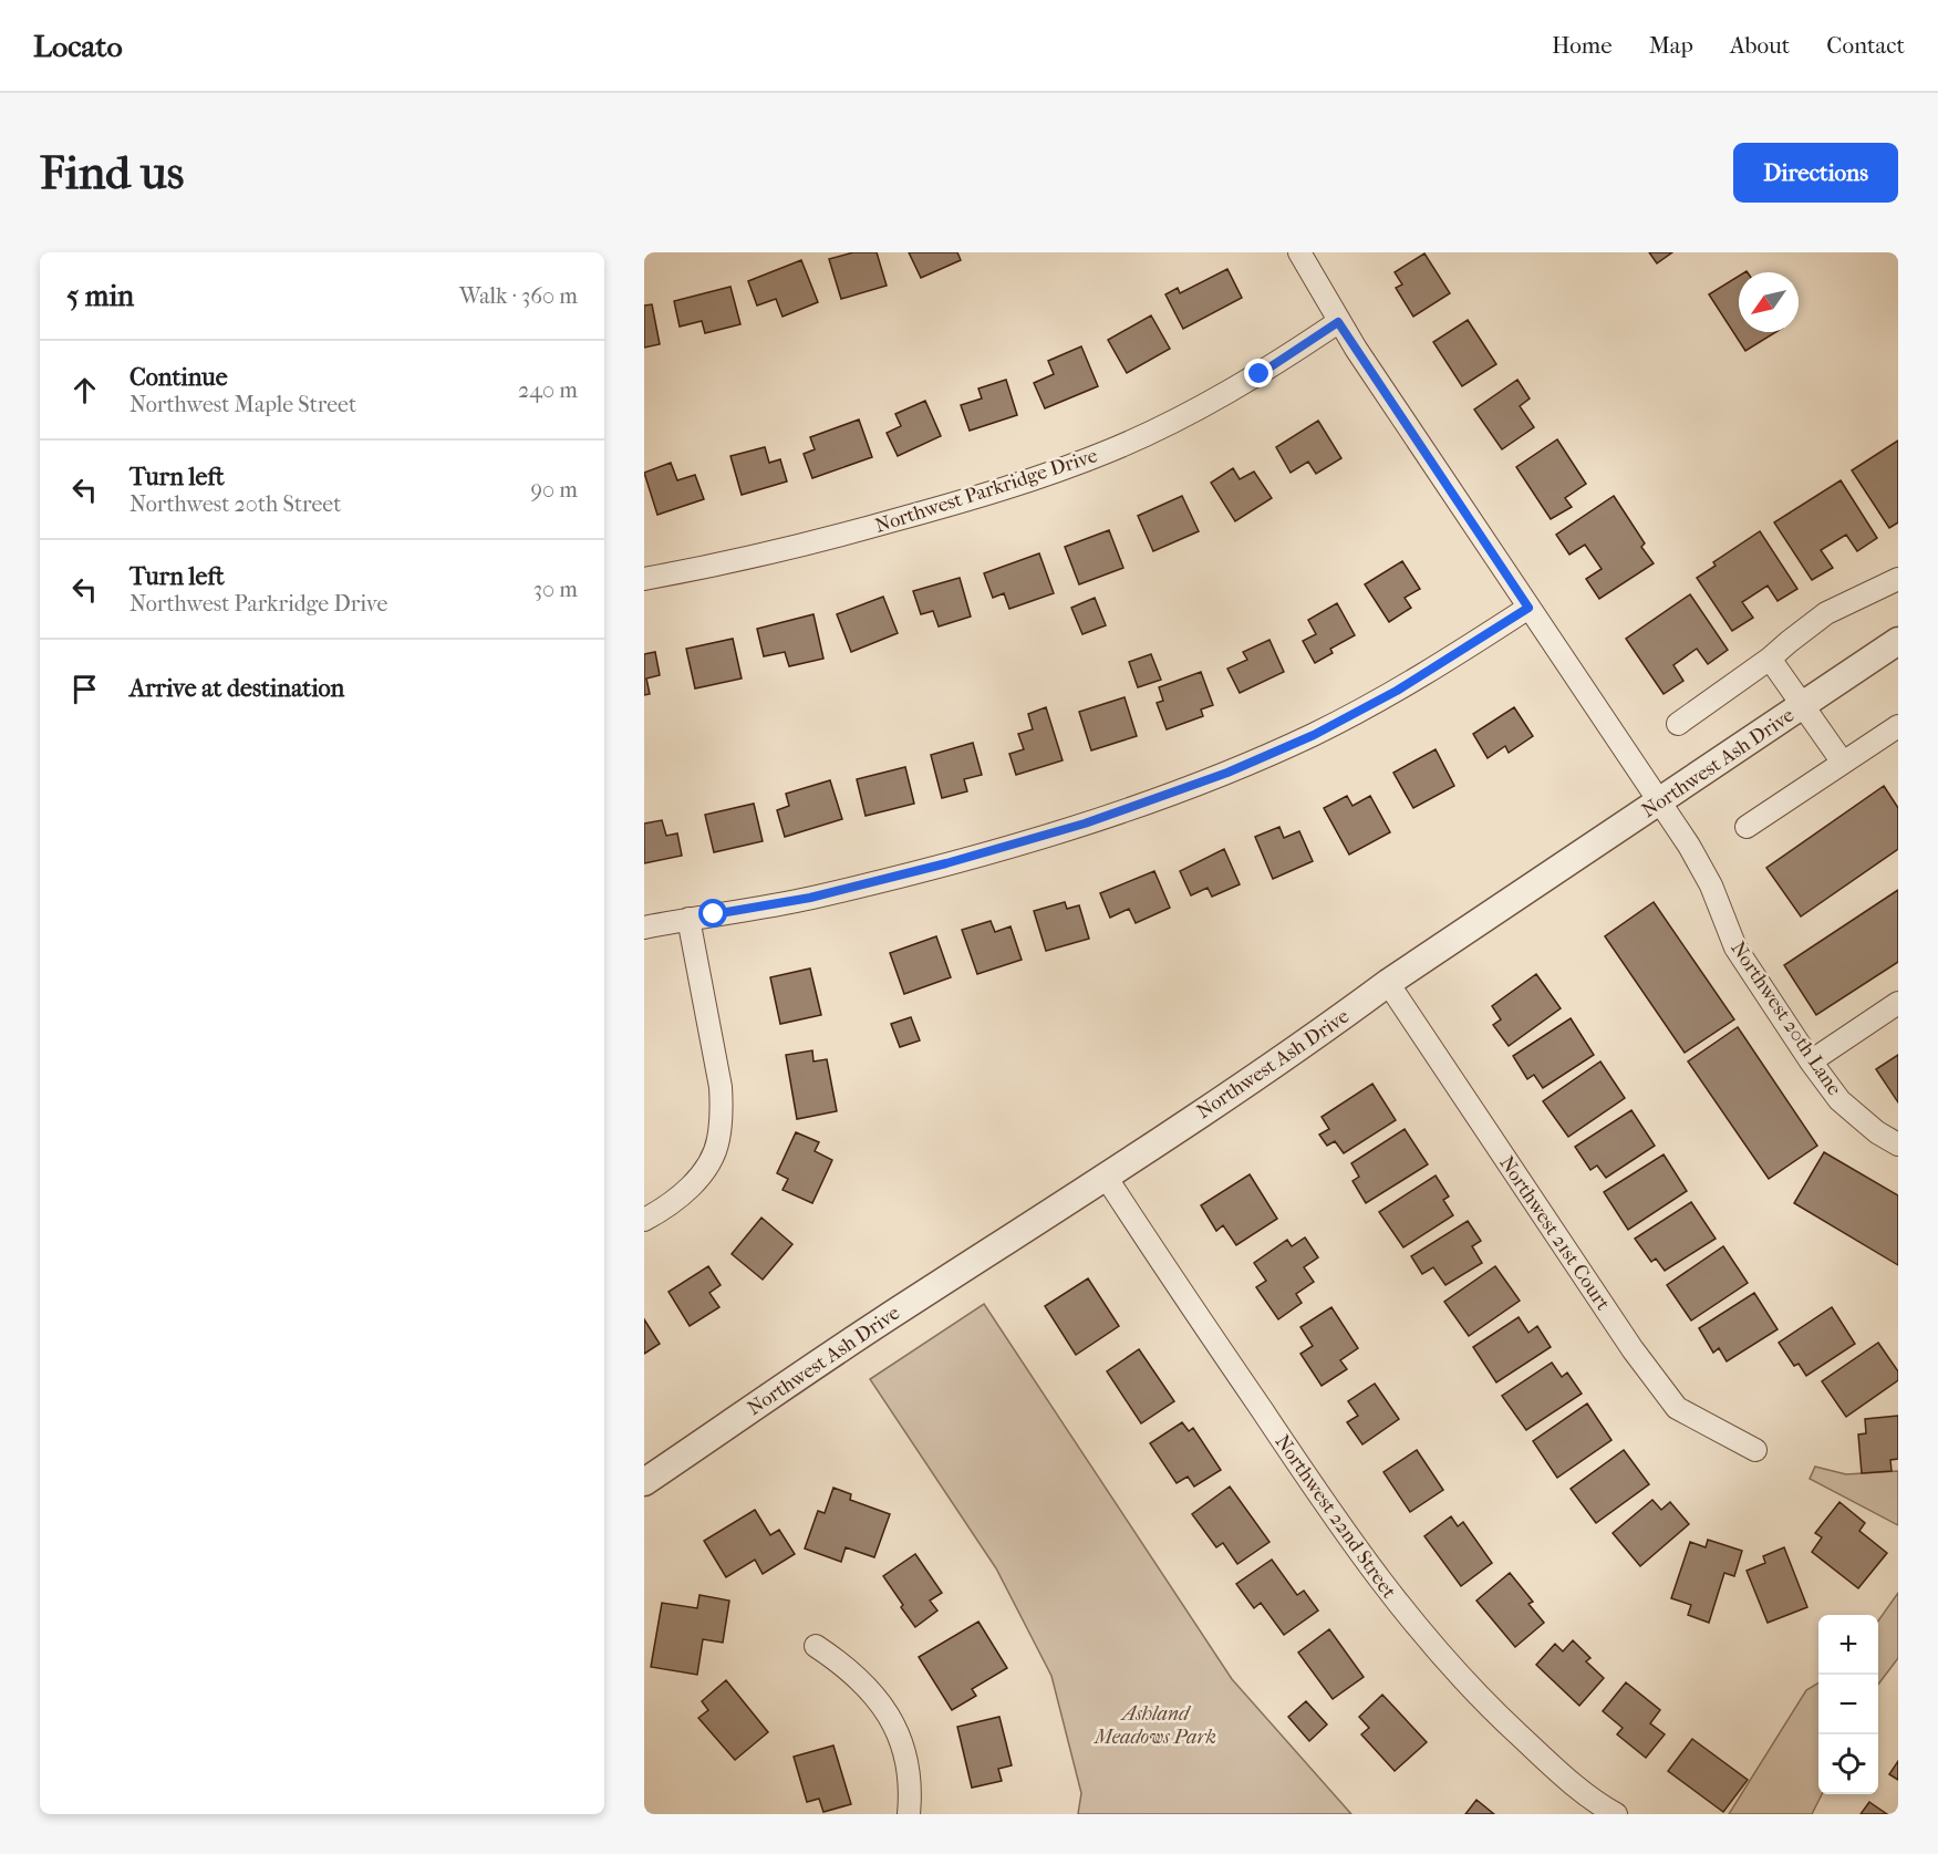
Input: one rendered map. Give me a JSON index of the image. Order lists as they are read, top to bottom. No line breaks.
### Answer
{"streets":{"street":["Northwest Parkridge Drive","Northwest Ash Drive","Northwest 20th Lane","Northwest 21st Court","Northwest 22nd Street"]},"crossings":[["Northwest Parkridge Drive","Northwest 20th Lane"],["Northwest Ash Drive","Northwest 20th Lane"],["Northwest Ash Drive","Northwest 21st Court"],["Northwest Ash Drive","Northwest 22nd Street"]],"parks":["Ashland Meadows Park"],"north":"bottom left","page":{"header":"Locato","nav":["Home","Map","About","Contact"],"buttons":"Directions","title":"Find us","heading":["5 min","Walk · 360 m"],"list":[["Continue","Northwest Maple Street","240 m"],["Turn left","Northwest 20th Street","90 m"],["Turn left","Northwest Parkridge Drive","30 m"],"Arrive at destination"],"map_buttons":["+","−"]}}
